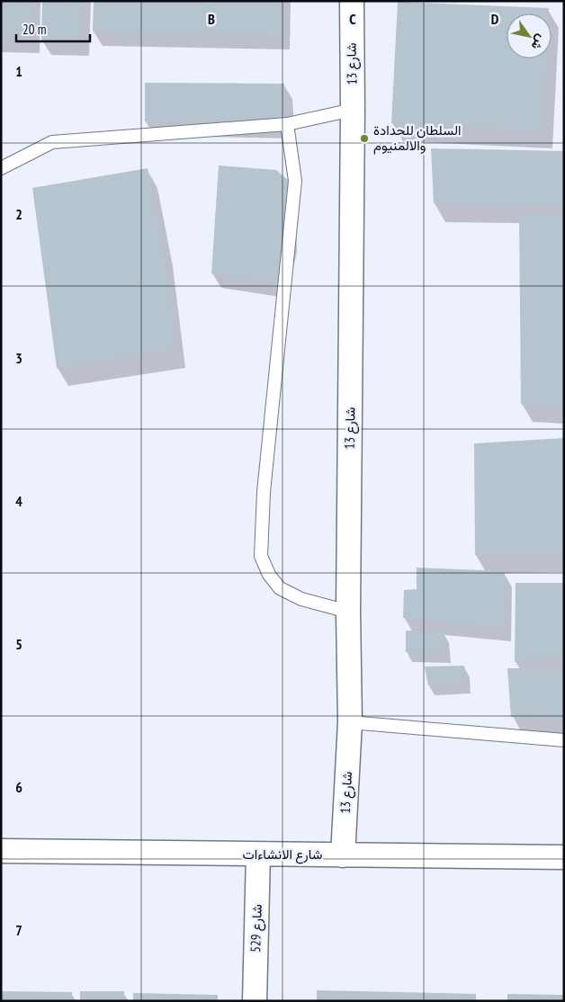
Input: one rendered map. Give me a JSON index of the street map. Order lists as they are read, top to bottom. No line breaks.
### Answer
{"streets":{"street":["شارع 13","شارع الانشاءات","شارع 529"]},"crossings":[["شارع 13","شارع الانشاءات"],["شارع الانشاءات","شارع 529"]],"places":["السلطان للحدادة والالمنيوم"],"scale_bar":"20 m","north":"bottom right","grid":{"columns":["B","C","D"],"rows":["1","2","3","4","5","6","7"]}}
